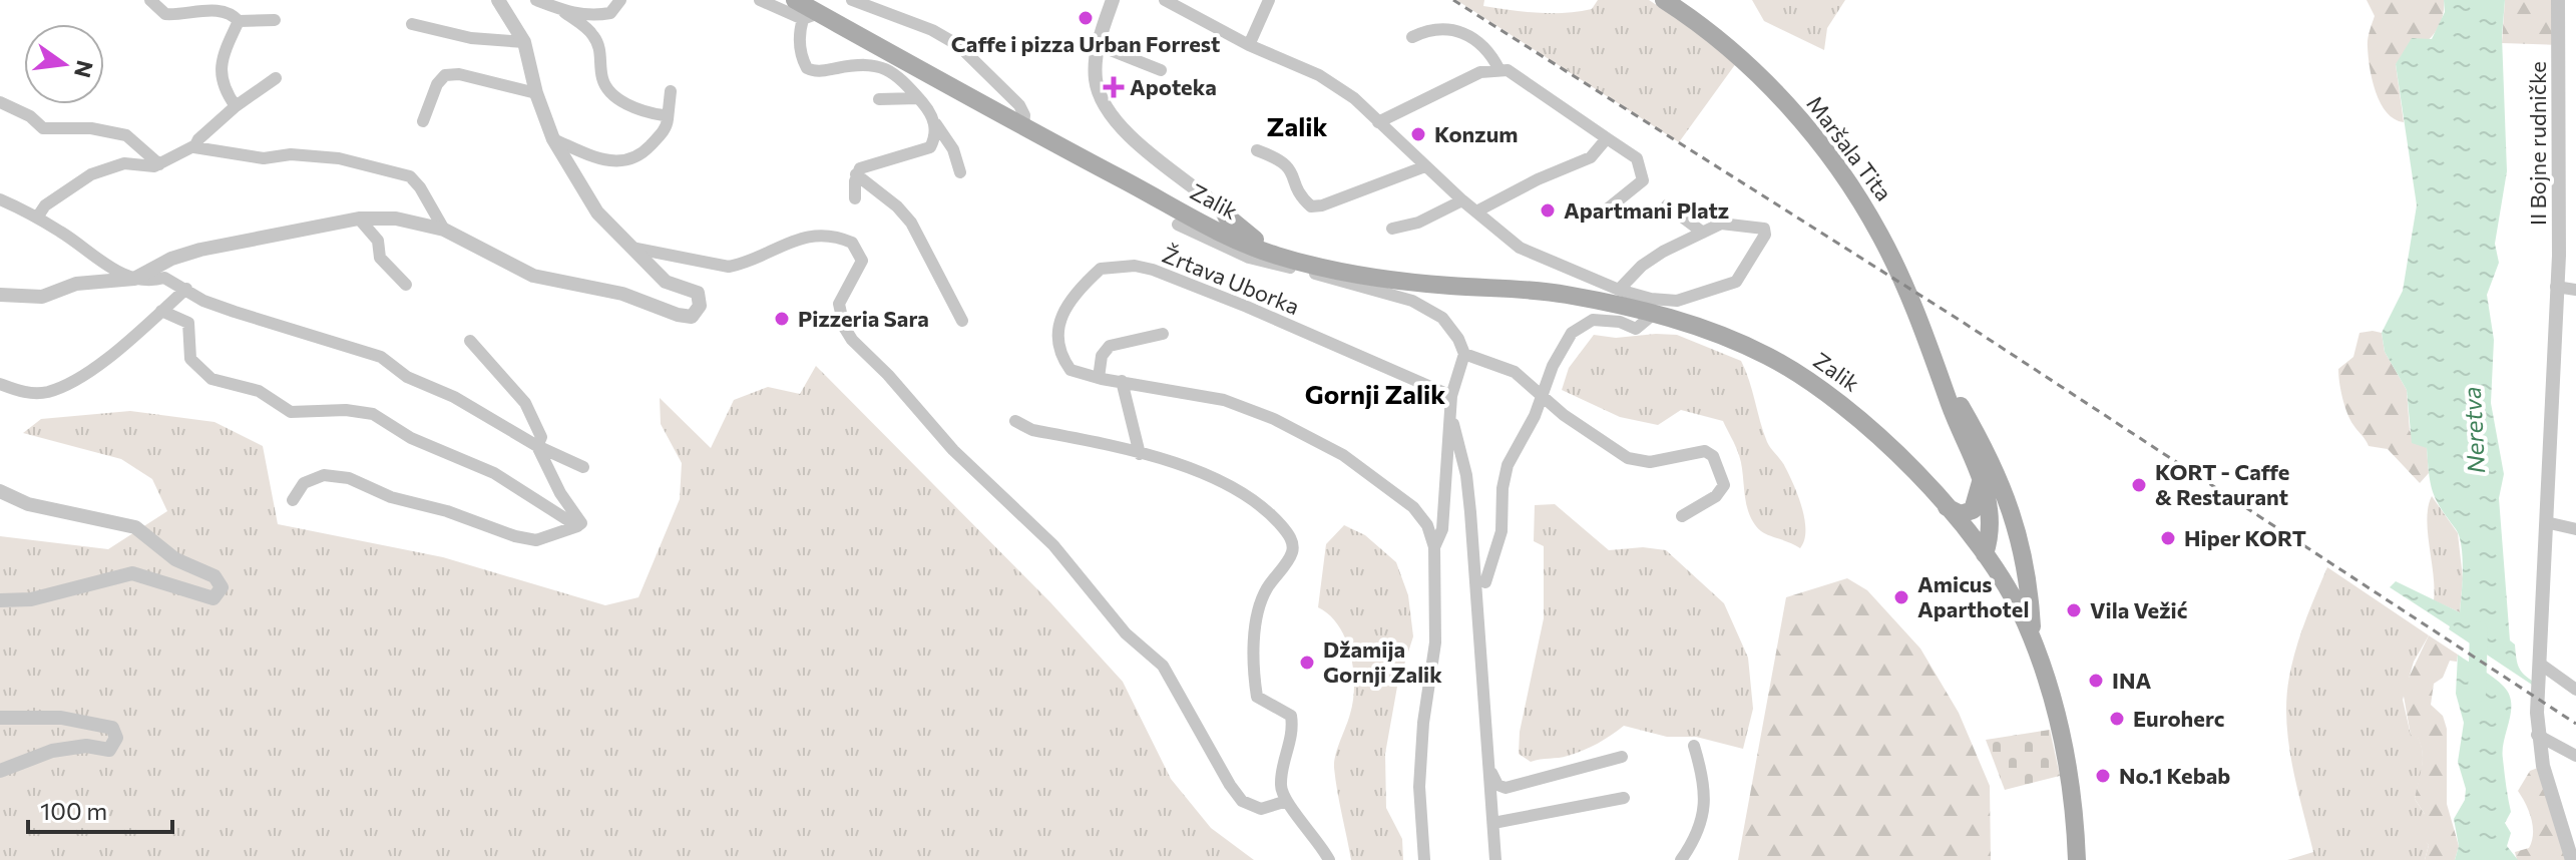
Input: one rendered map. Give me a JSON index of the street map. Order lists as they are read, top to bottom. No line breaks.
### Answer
{"streets":{"main road":["Maršala Tita","Zalik"],"street":["II Bojne rudničke","Žrtava Uborka"]},"crossings":[["Maršala Tita","Zalik"],["Zalik","Žrtava Uborka"]],"districts":["Zalik","Gornji Zalik"],"water":["Neretva"],"places":{"other":["Caffe i pizza Urban Forrest","Konzum","Apartmani Platz","Pizzeria Sara","KORT - Caffe & Restaurant","Hiper KORT","Amicus Aparthotel","Vila Vežić","Džamija Gornji Zalik","INA","Euroherc","No.1 Kebab"],"health":["Apoteka"]},"scale_bar":"100 m","north":"right"}
